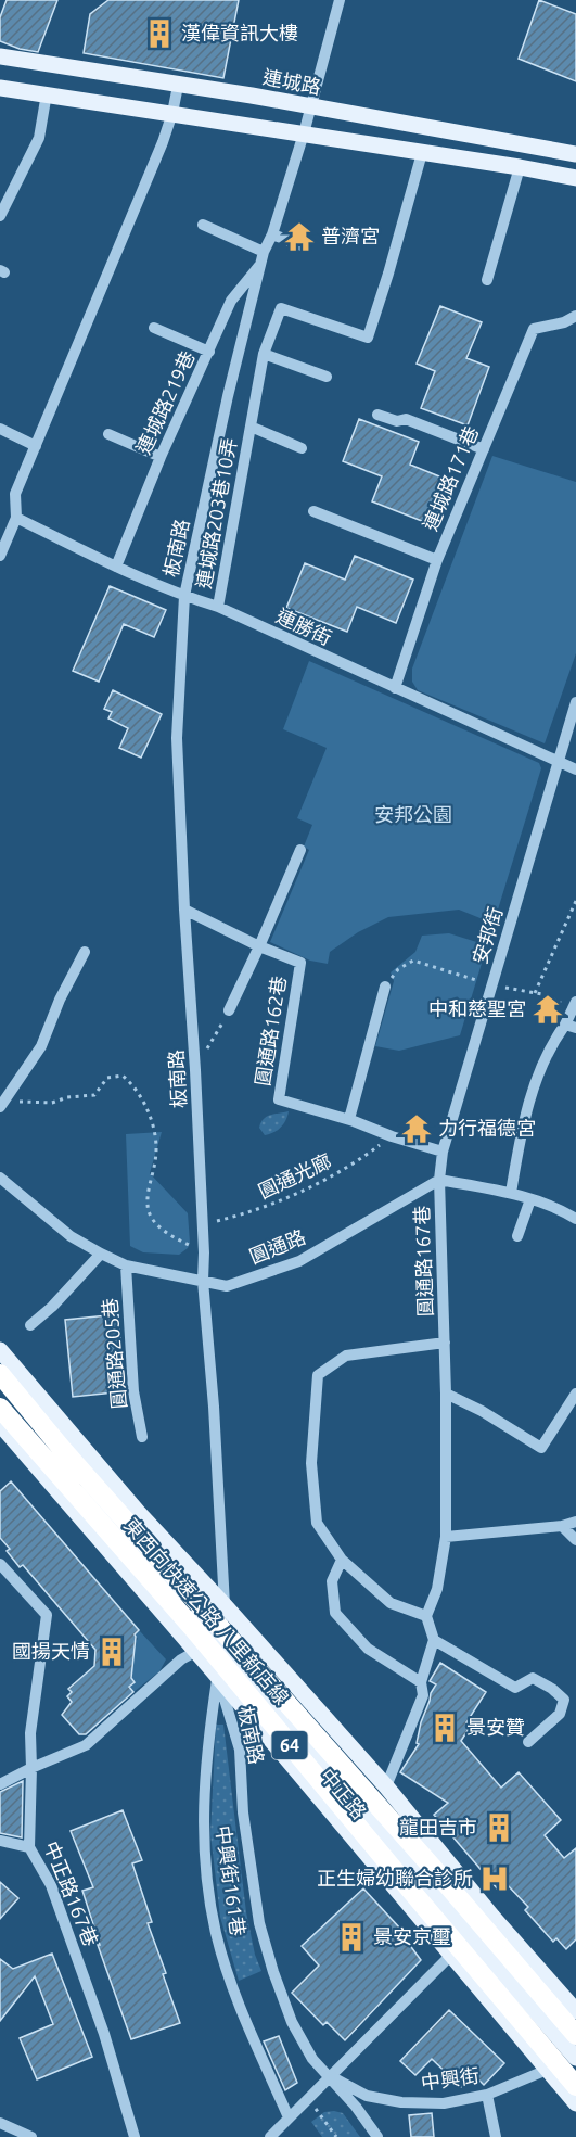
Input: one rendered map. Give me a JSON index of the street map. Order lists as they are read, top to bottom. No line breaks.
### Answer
{"streets":{"highway":["東西向快速公路 八里新店線","64"],"main road":["連城路","中正路"],"street":["連城路219巷","連城路171巷","連城路203巷10弄","板南路","連勝街","安邦街","圓通路162巷","圓通路","圓通路167巷","圓通路205巷","中興街161巷","中正路167巷","中興街"],"path":["圓通光廊"]},"crossings":[["連城路","板南路"],["連城路219巷","板南路"],["連城路219巷","連勝街"],["連城路171巷","連勝街"],["連城路203巷10弄","連勝街"],["板南路","連勝街"],["板南路","圓通路162巷"],["板南路","圓通光廊"],["板南路","圓通路"],["板南路","中正路"],["板南路","中興街161巷"],["板南路","中興街"],["連勝街","安邦街"],["安邦街","圓通路162巷"],["安邦街","圓通路"],["安邦街","圓通路167巷"],["圓通路162巷","圓通光廊"],["圓通路","圓通路167巷"],["圓通路","圓通路205巷"],["中正路","中興街161巷"],["中正路","中興街"]],"parks":["安邦公園"],"places":{"building":["漢偉資訊大樓","國揚天情","景安贊","龍田吉市","景安京璽"],"temple":["普濟宮","中和慈聖宮","力行福德宮"],"hospital":["正生婦幼聯合診所"]}}
